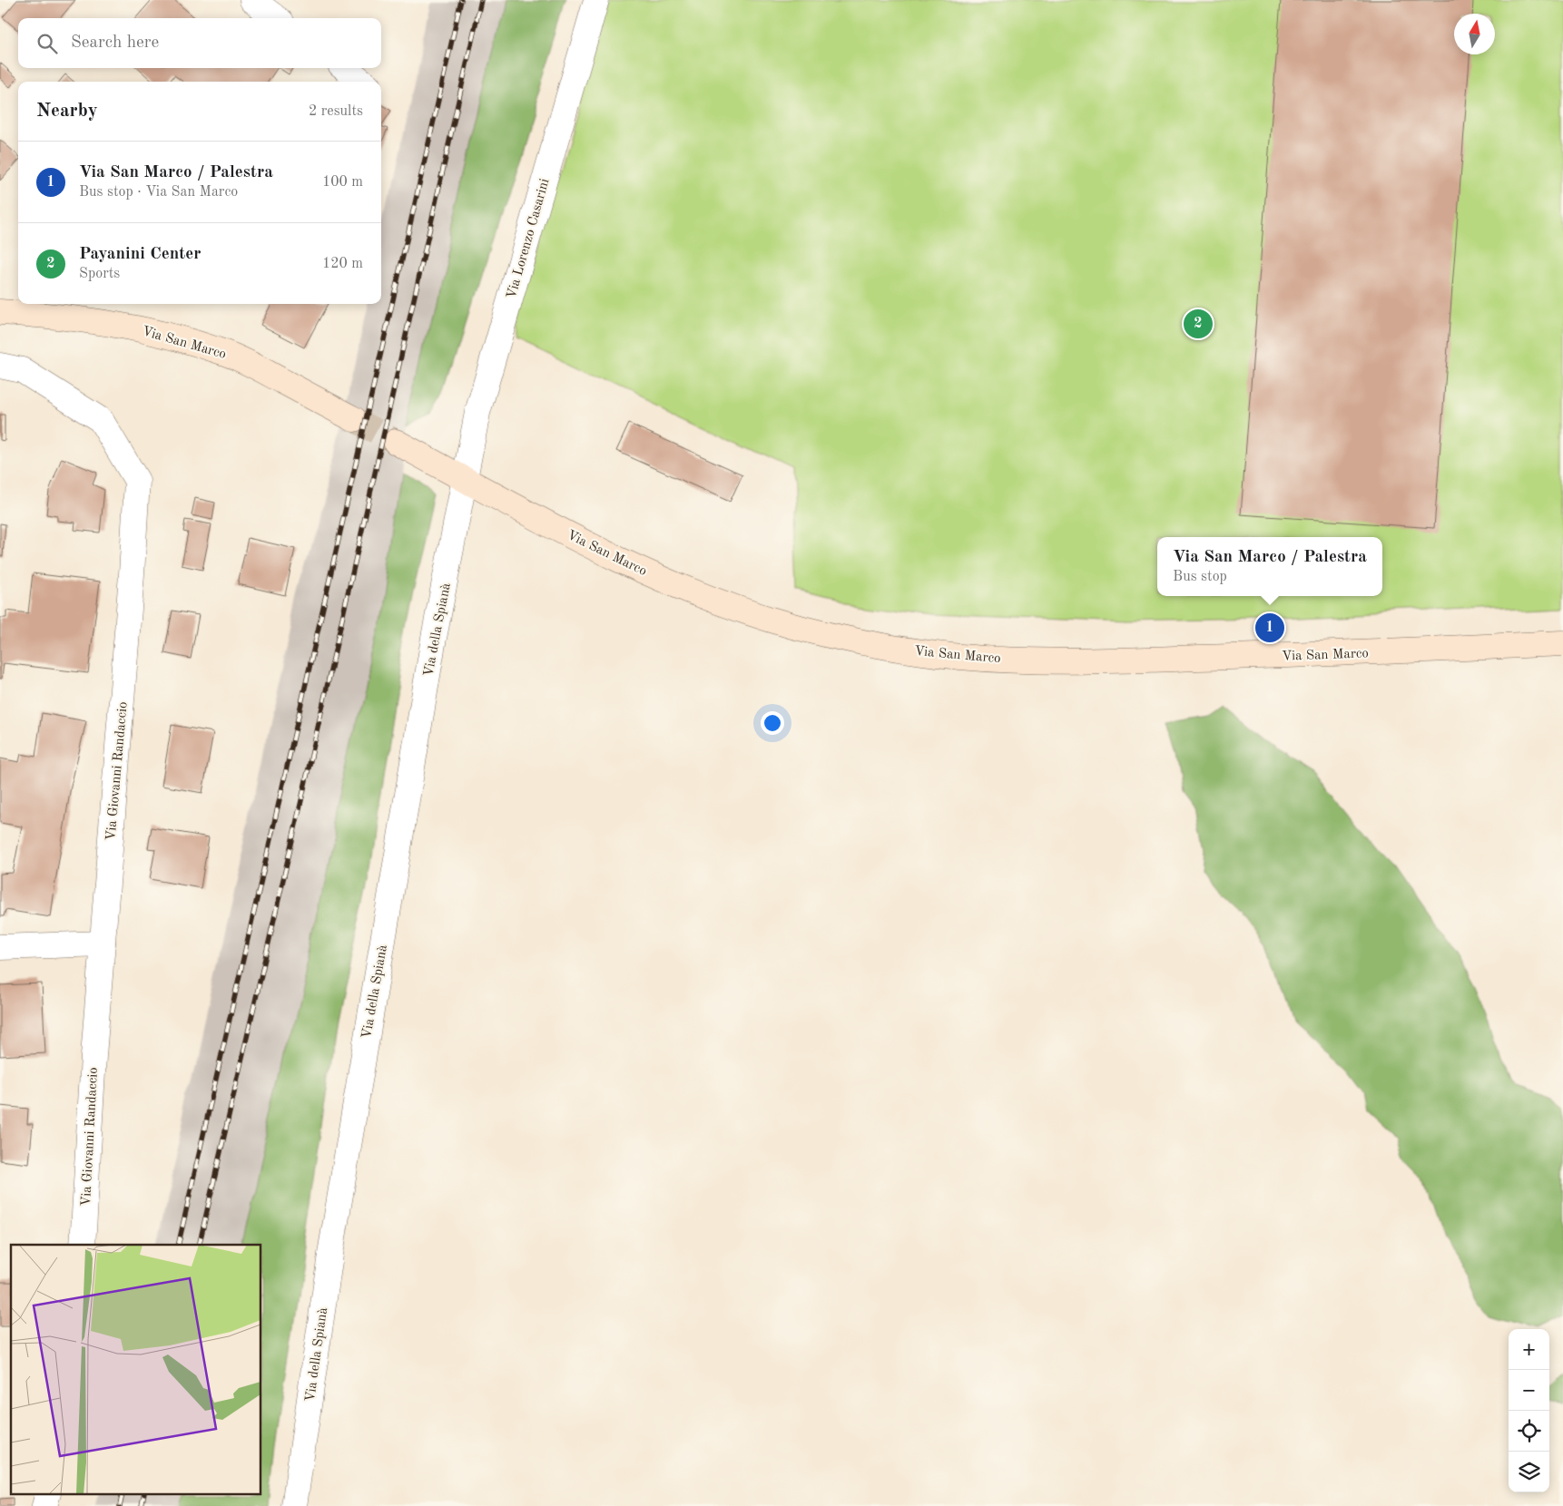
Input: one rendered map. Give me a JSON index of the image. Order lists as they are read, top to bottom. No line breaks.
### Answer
{"streets":{"main road":["Via San Marco"],"street":["Via Lorenzo Casarini","Via della Spianà","Via Giovanni Randaccio"]},"crossings":[["Via Lorenzo Casarini","Via San Marco"],["Via Lorenzo Casarini","Via della Spianà"],["Via San Marco","Via della Spianà"]],"north":"top","page":{"search":"Search here","heading":["Nearby","2 results"],"list":[{"mark":"1","name":"Via San Marco / Palestra","note":"Bus stop · Via San Marco","value":"100 m"},{"mark":"2","name":"Payanini Center","note":"Sports","value":"120 m"}],"pins":["2","1"],"popup":["Via San Marco / Palestra","Bus stop"],"map_buttons":["+","−"]}}
